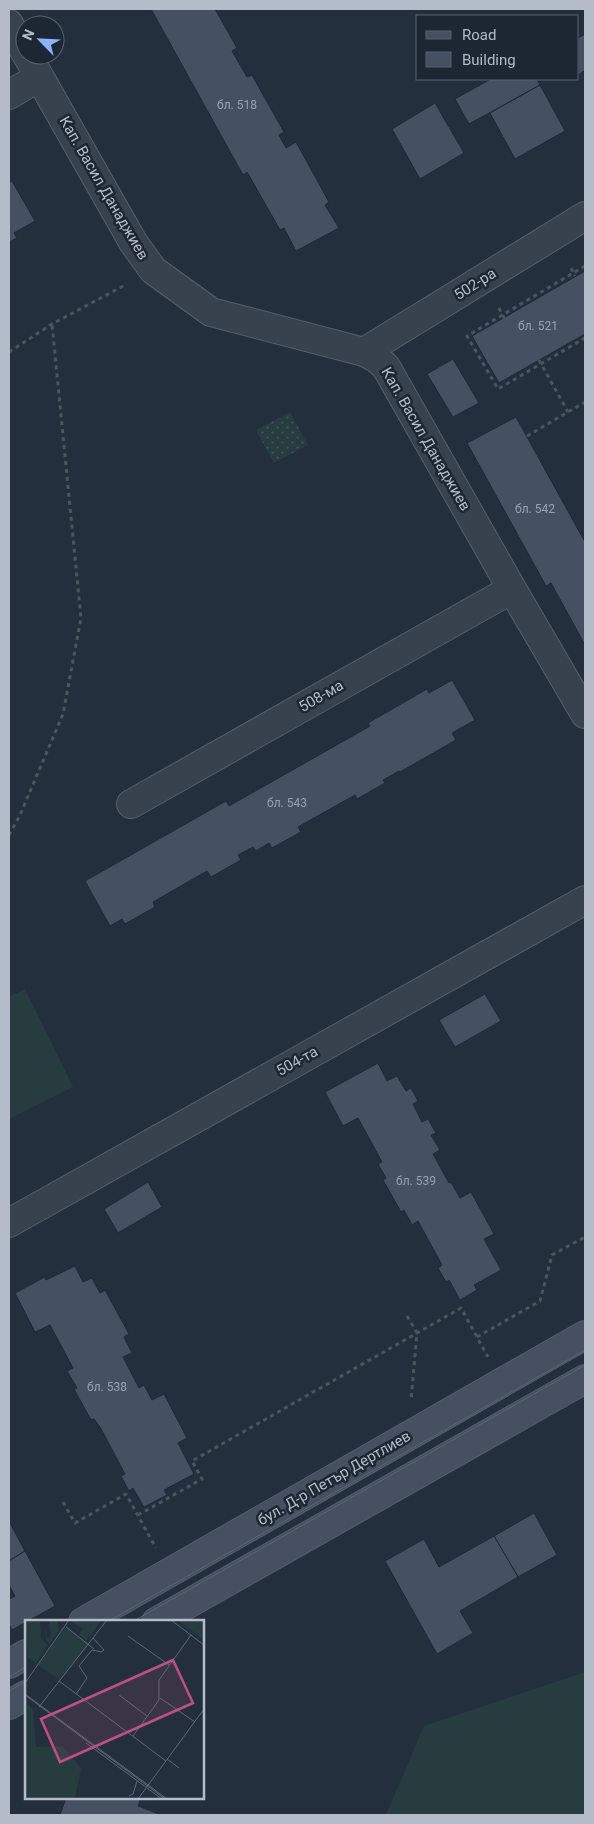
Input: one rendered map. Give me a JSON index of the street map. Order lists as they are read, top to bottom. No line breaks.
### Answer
{"streets":{"main road":["бул. Д-р Петър Дертлиев"],"street":["Кап. Васил Данаджиев","502-ра","508-ма","504-та"]},"crossings":[["Кап. Васил Данаджиев","502-ра"],["Кап. Васил Данаджиев","508-ма"]],"house_numbers":["бл. 518","бл. 521","бл. 542","бл. 543","бл. 539","бл. 538"],"legend":["Road","Building"],"north":"top left"}
